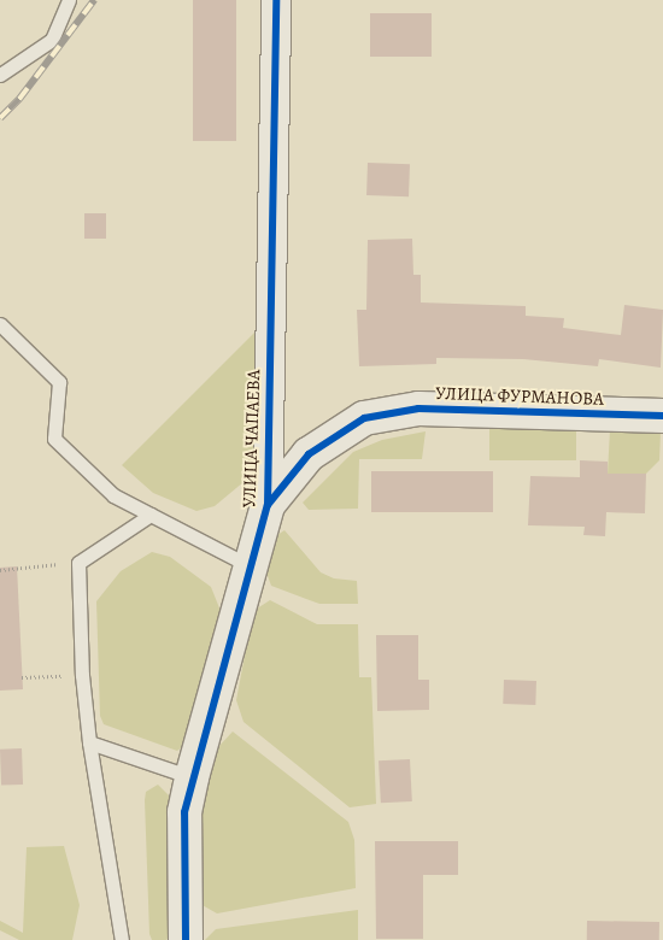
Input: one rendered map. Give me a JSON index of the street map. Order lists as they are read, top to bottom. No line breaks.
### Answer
{"streets":{"street":["УЛИЦА ФУРМАНОВА","УЛИЦА ЧАПАЕВА"]},"crossings":[["УЛИЦА ФУРМАНОВА","УЛИЦА ЧАПАЕВА"]]}
